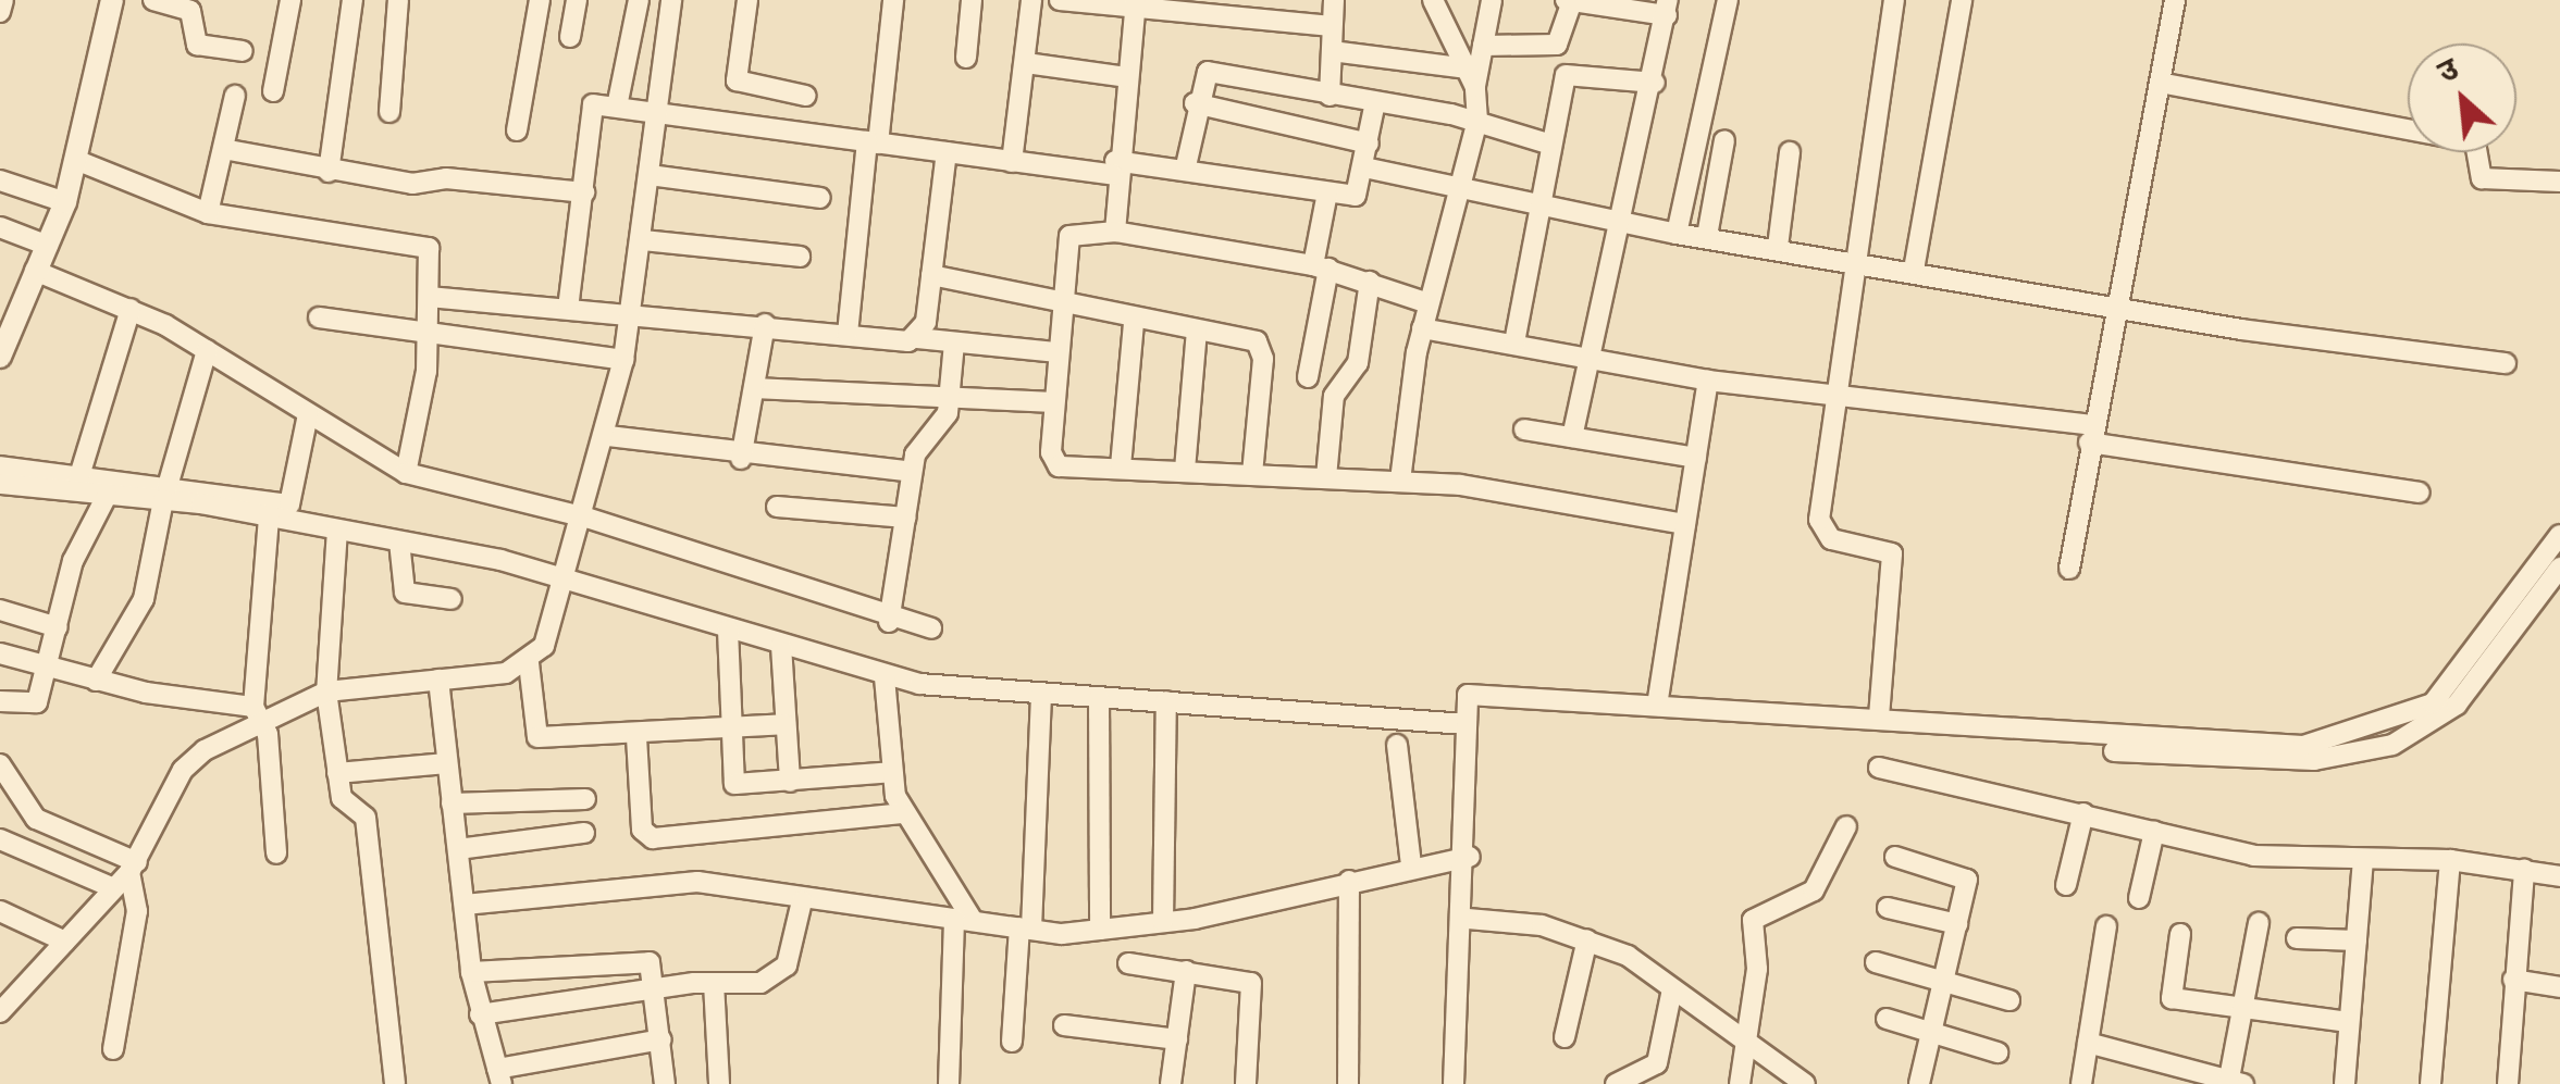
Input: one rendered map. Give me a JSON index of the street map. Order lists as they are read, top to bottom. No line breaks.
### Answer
{"north":"top left"}
